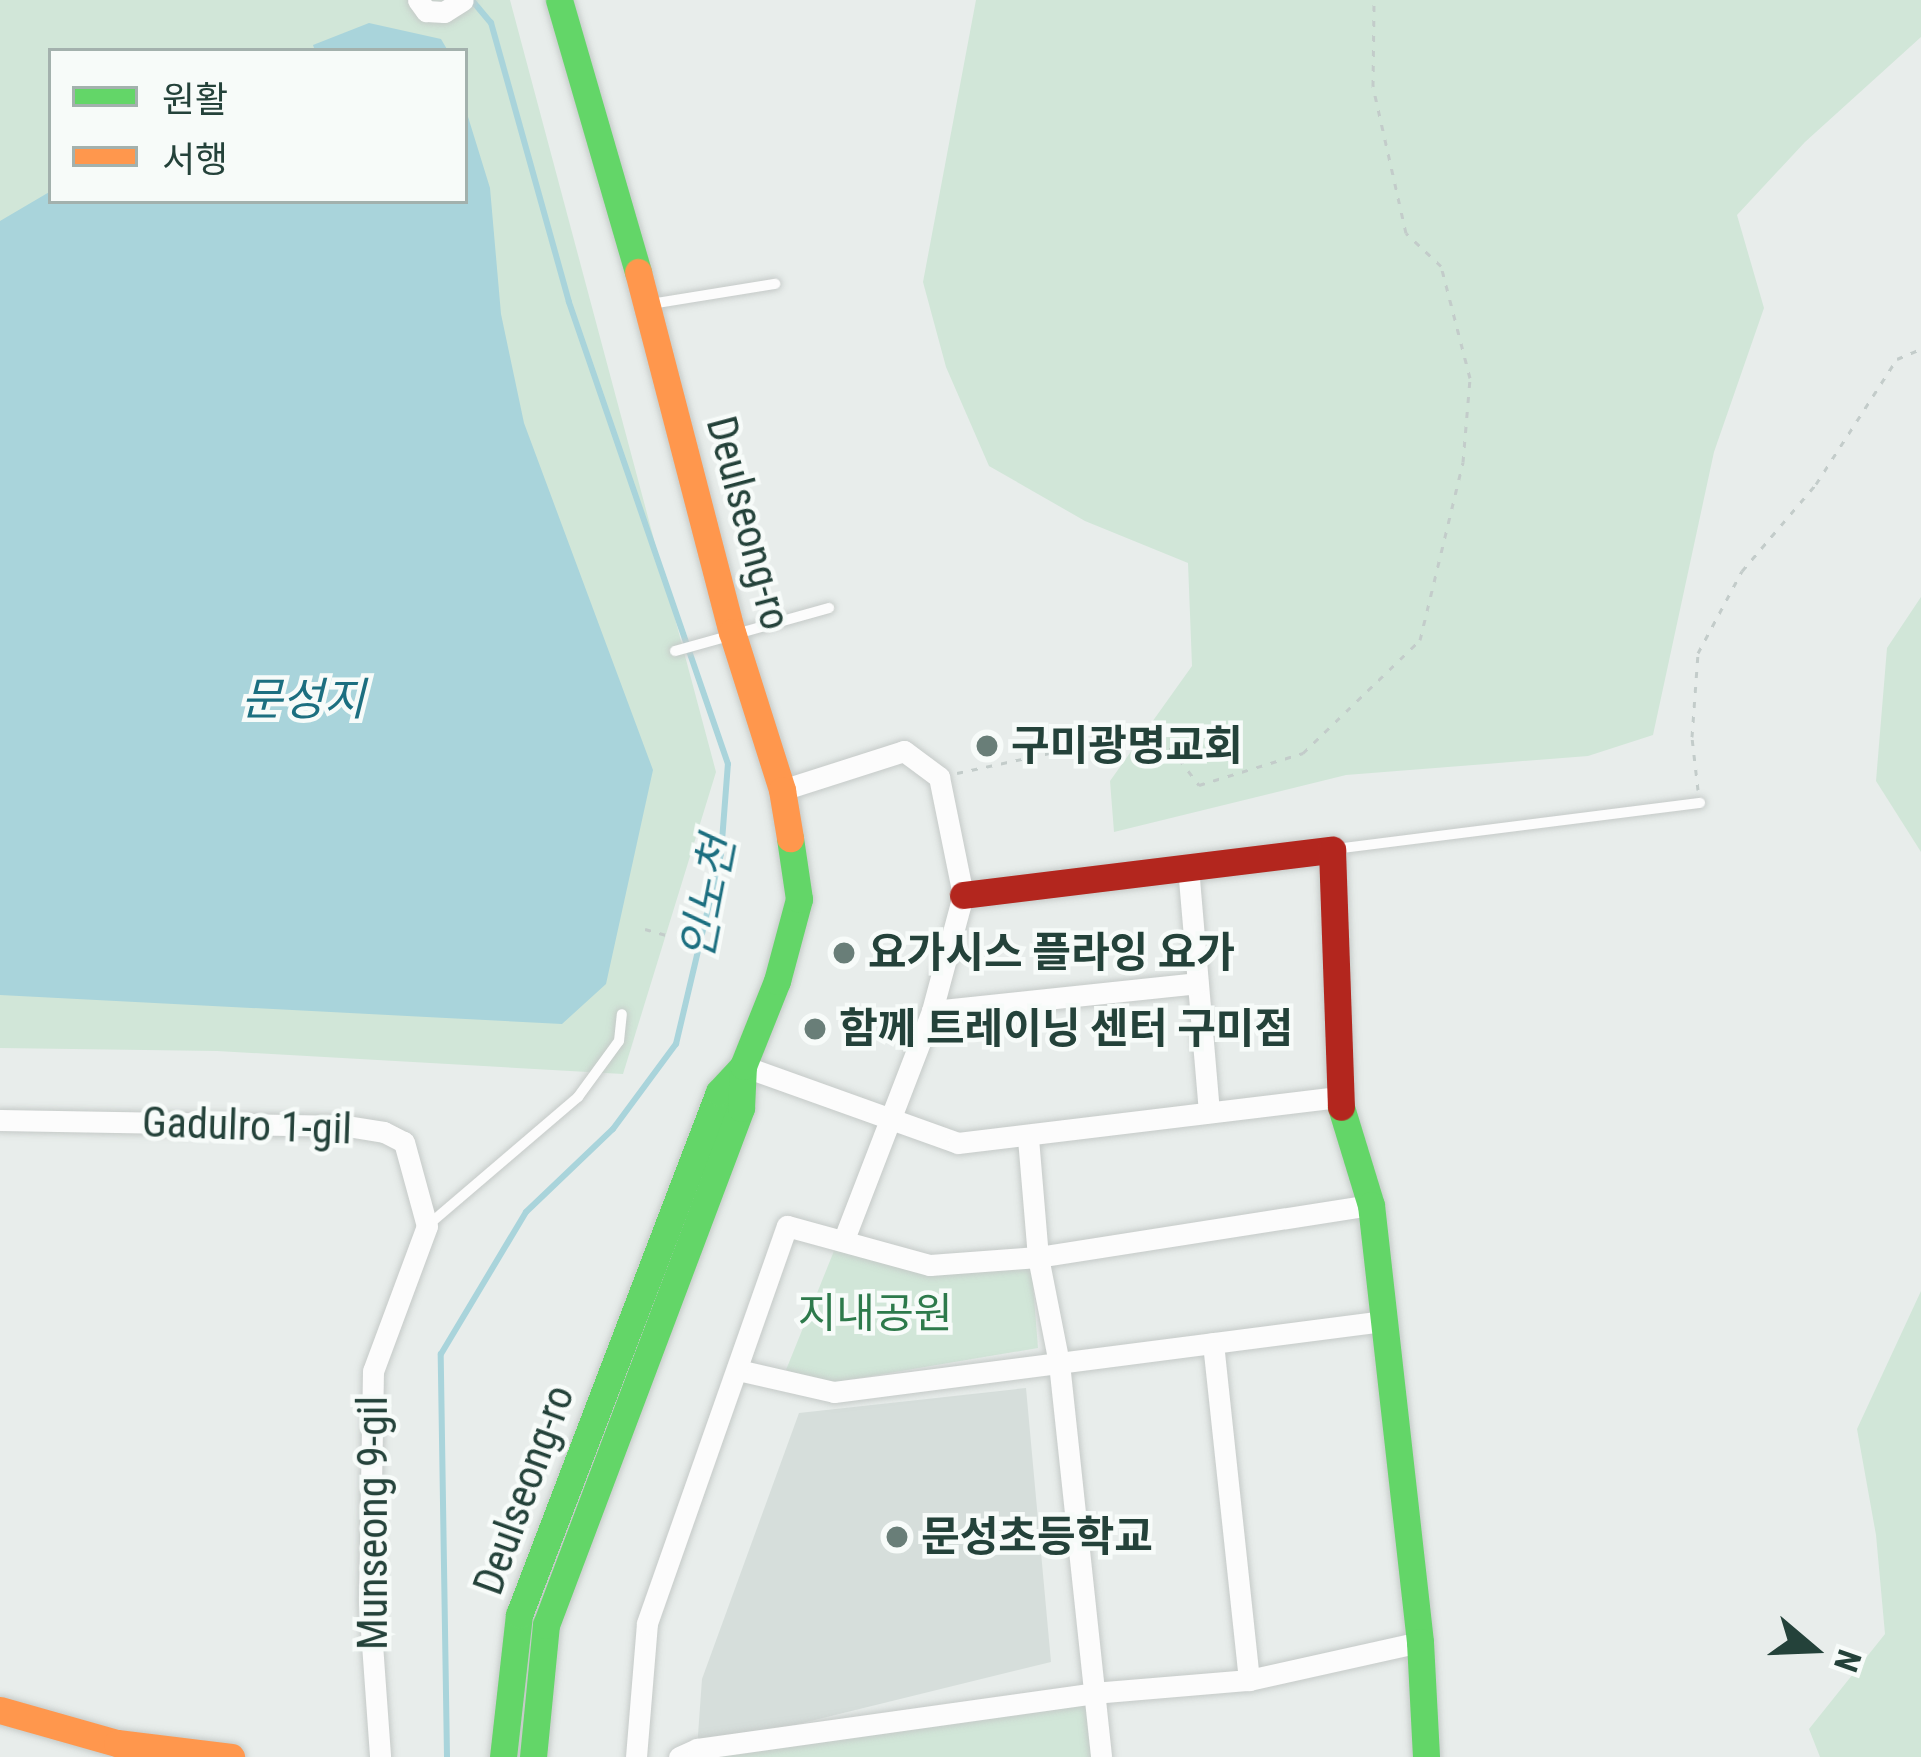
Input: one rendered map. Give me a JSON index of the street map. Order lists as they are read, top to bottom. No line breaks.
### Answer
{"streets":{"street":["Deulseong-ro","Gadulro 1-gil","Munseong 9-gil"]},"crossings":[["Gadulro 1-gil","Munseong 9-gil"]],"water":["문성지","인노천"],"parks":["지내공원"],"places":["구미광명교회","요가시스 플라잉 요가","함께 트레이닝 센터 구미점","문성초등학교"],"legend":["원활","서행"],"north":"right"}
